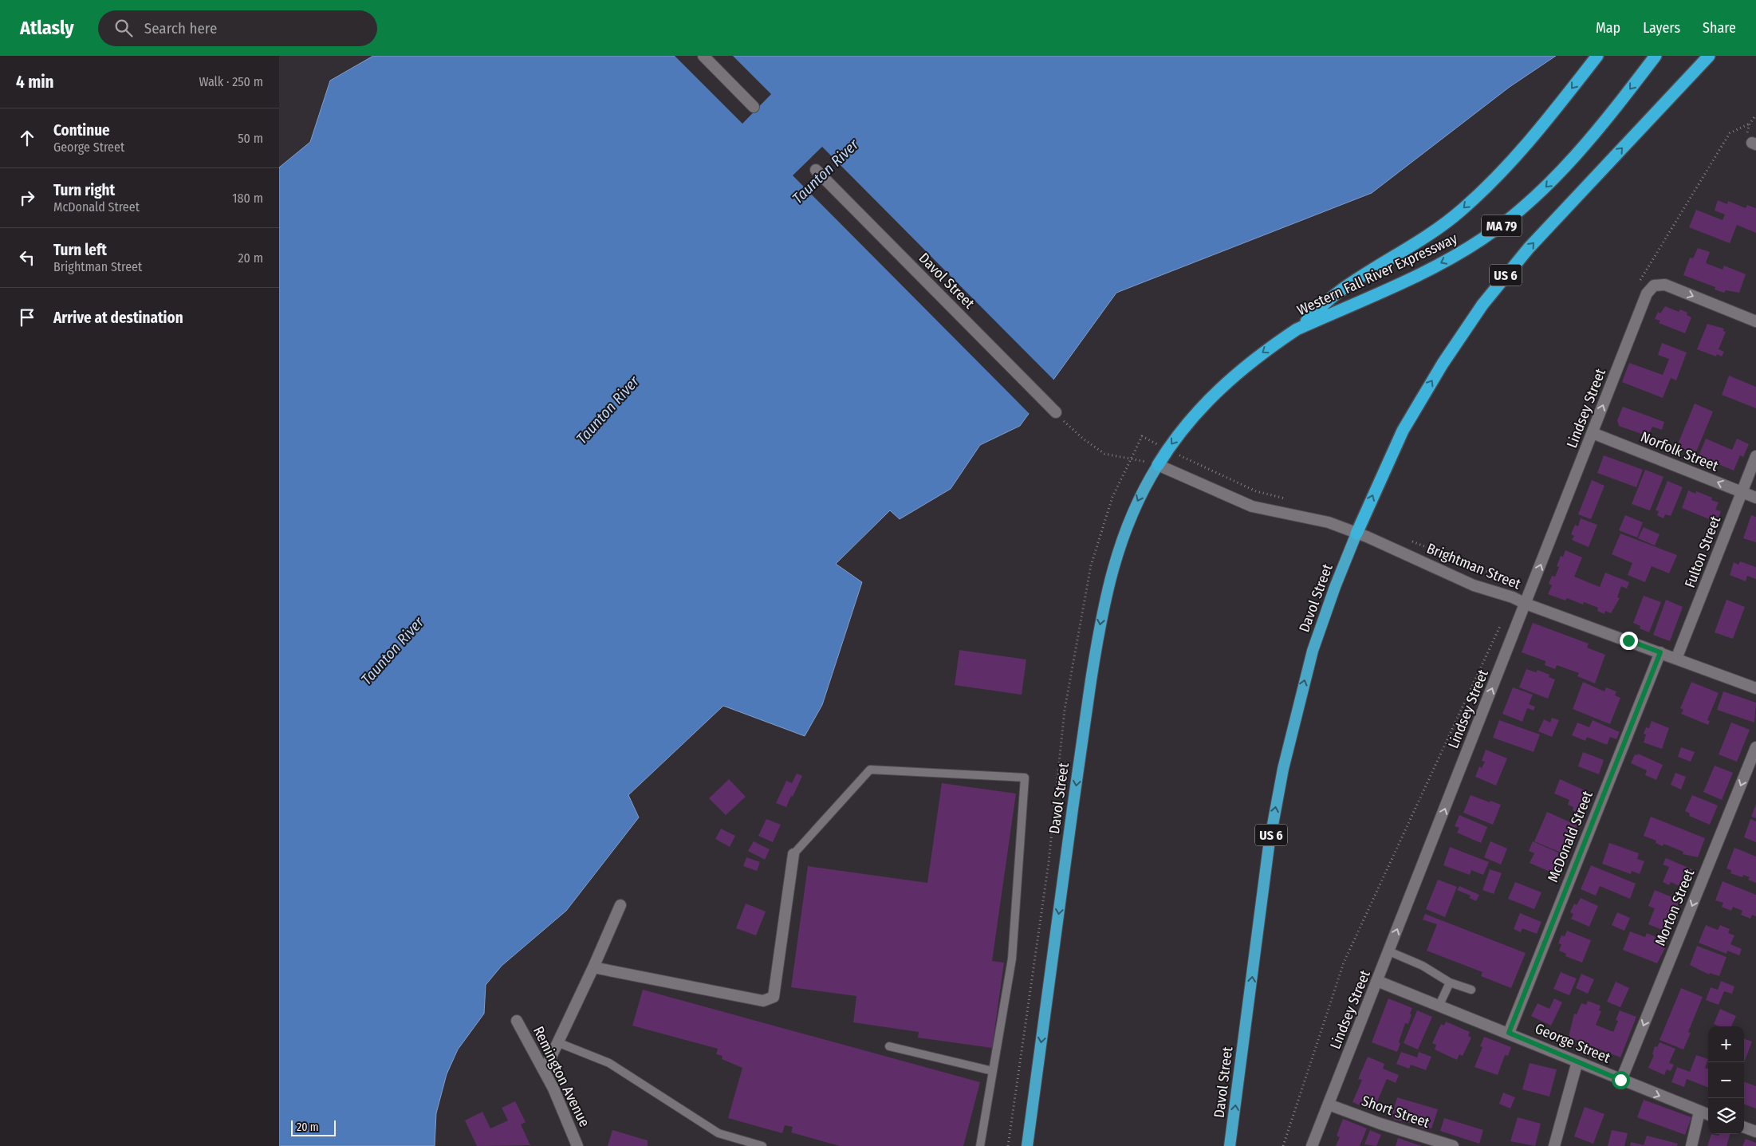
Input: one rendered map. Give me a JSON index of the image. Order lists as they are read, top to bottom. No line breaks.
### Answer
{"streets":{"highway":["MA 79","Western Fall River Expressway","US 6","Davol Street"],"street":["Lindsey Street","Norfolk Street","Fulton Street","Brightman Street","McDonald Street","Morton Street","George Street","Remington Avenue","Short Street"]},"crossings":[["Western Fall River Expressway","Davol Street"],["Western Fall River Expressway","Brightman Street"],["US 6","Davol Street"],["US 6","Brightman Street"],["Davol Street","Brightman Street"],["Lindsey Street","Norfolk Street"],["Lindsey Street","Brightman Street"],["Lindsey Street","George Street"],["Lindsey Street","Short Street"],["Norfolk Street","Fulton Street"],["Fulton Street","Brightman Street"],["Brightman Street","McDonald Street"],["McDonald Street","George Street"],["Morton Street","George Street"]],"one_way":["Lindsey Street","Norfolk Street","Morton Street"],"water":["Taunton River"],"scale_bar":"20 m","page":{"header":"Atlasly","search":"Search here","nav":["Map","Layers","Share"],"heading":["4 min","Walk · 250 m"],"list":[["Continue","George Street","50 m"],["Turn right","McDonald Street","180 m"],["Turn left","Brightman Street","20 m"],"Arrive at destination"],"map_buttons":["+","−"],"scale":"20 m"}}
